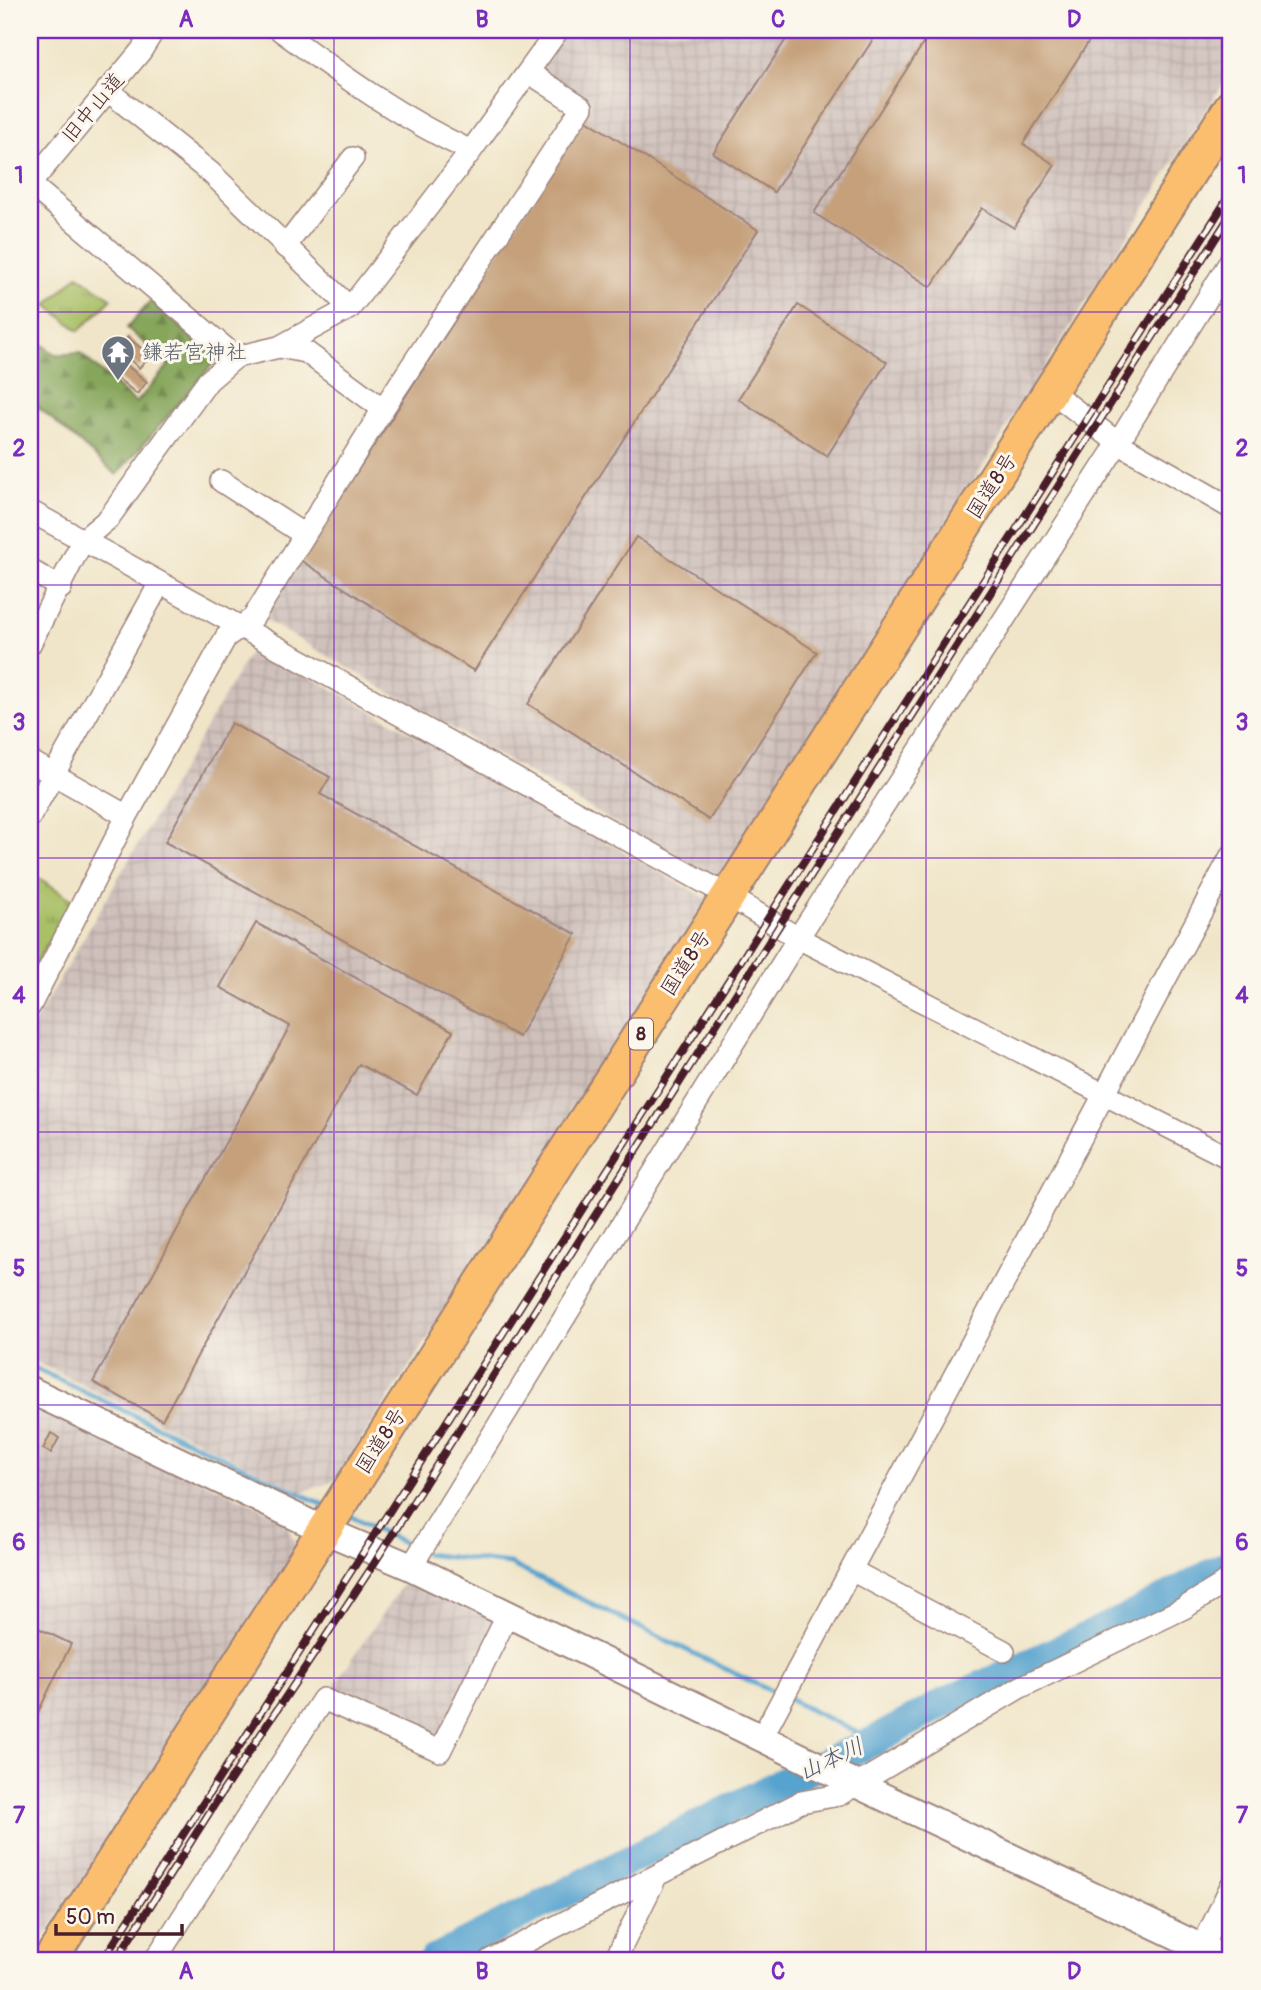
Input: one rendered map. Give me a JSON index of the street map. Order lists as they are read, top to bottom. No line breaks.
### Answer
{"streets":{"highway":["国道8号","8"],"street":["旧中山道"]},"water":["山本川"],"places":{"temple":["鎌若宮神社"]},"scale_bar":"50 m","grid":{"columns":["A","B","C","D"],"rows":["1","2","3","4","5","6","7"]}}
